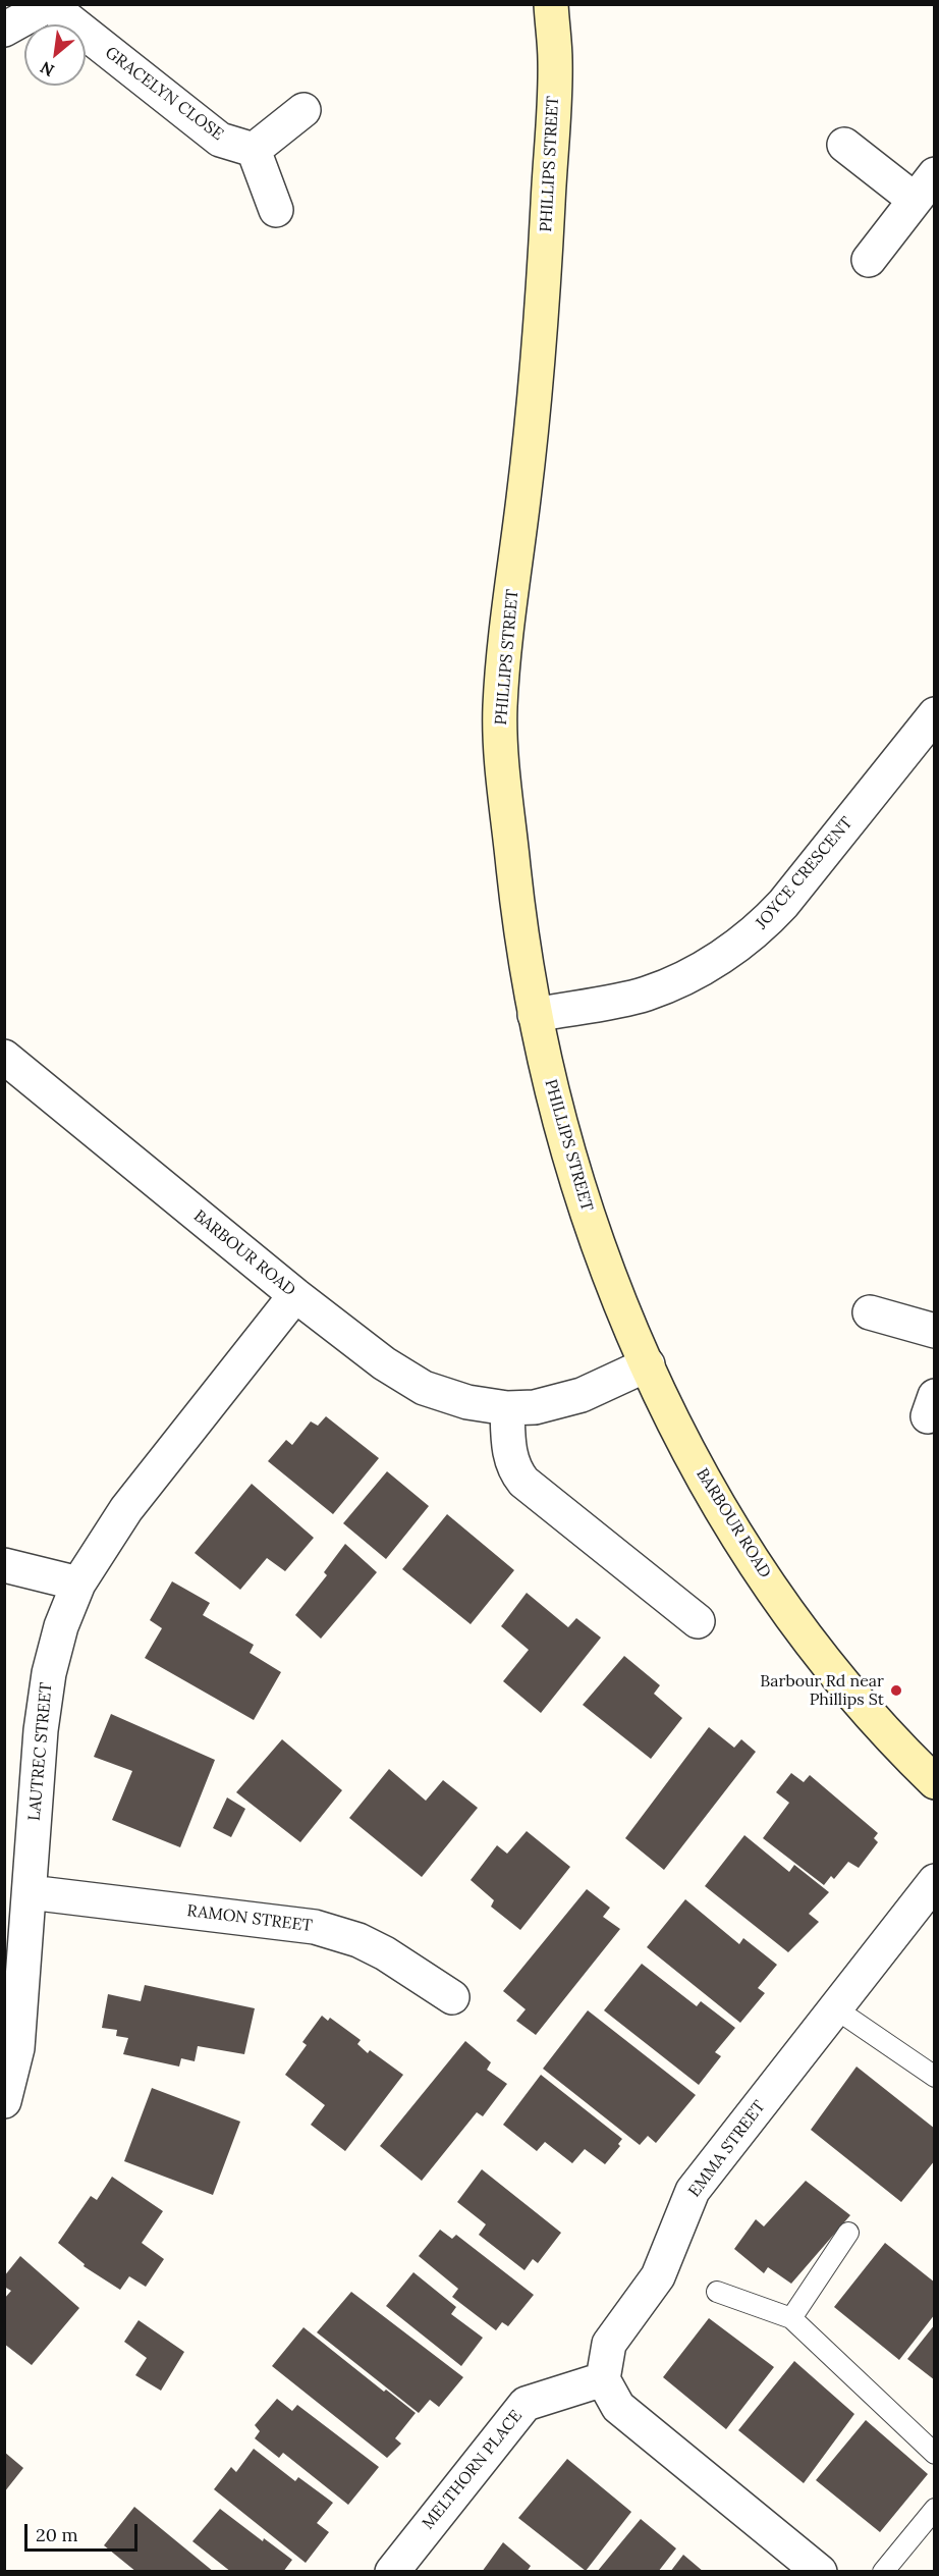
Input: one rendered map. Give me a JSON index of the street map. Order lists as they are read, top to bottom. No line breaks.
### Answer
{"streets":{"street":["GRACELYN CLOSE","PHILLIPS STREET","JOYCE CRESCENT","BARBOUR ROAD","LAUTREC STREET","RAMON STREET","EMMA STREET","MELTHORN PLACE"]},"crossings":[["PHILLIPS STREET","JOYCE CRESCENT"],["PHILLIPS STREET","BARBOUR ROAD"],["BARBOUR ROAD","LAUTREC STREET"],["LAUTREC STREET","RAMON STREET"],["EMMA STREET","MELTHORN PLACE"]],"places":["Barbour Rd near Phillips St"],"scale_bar":"20 m","north":"bottom left"}
